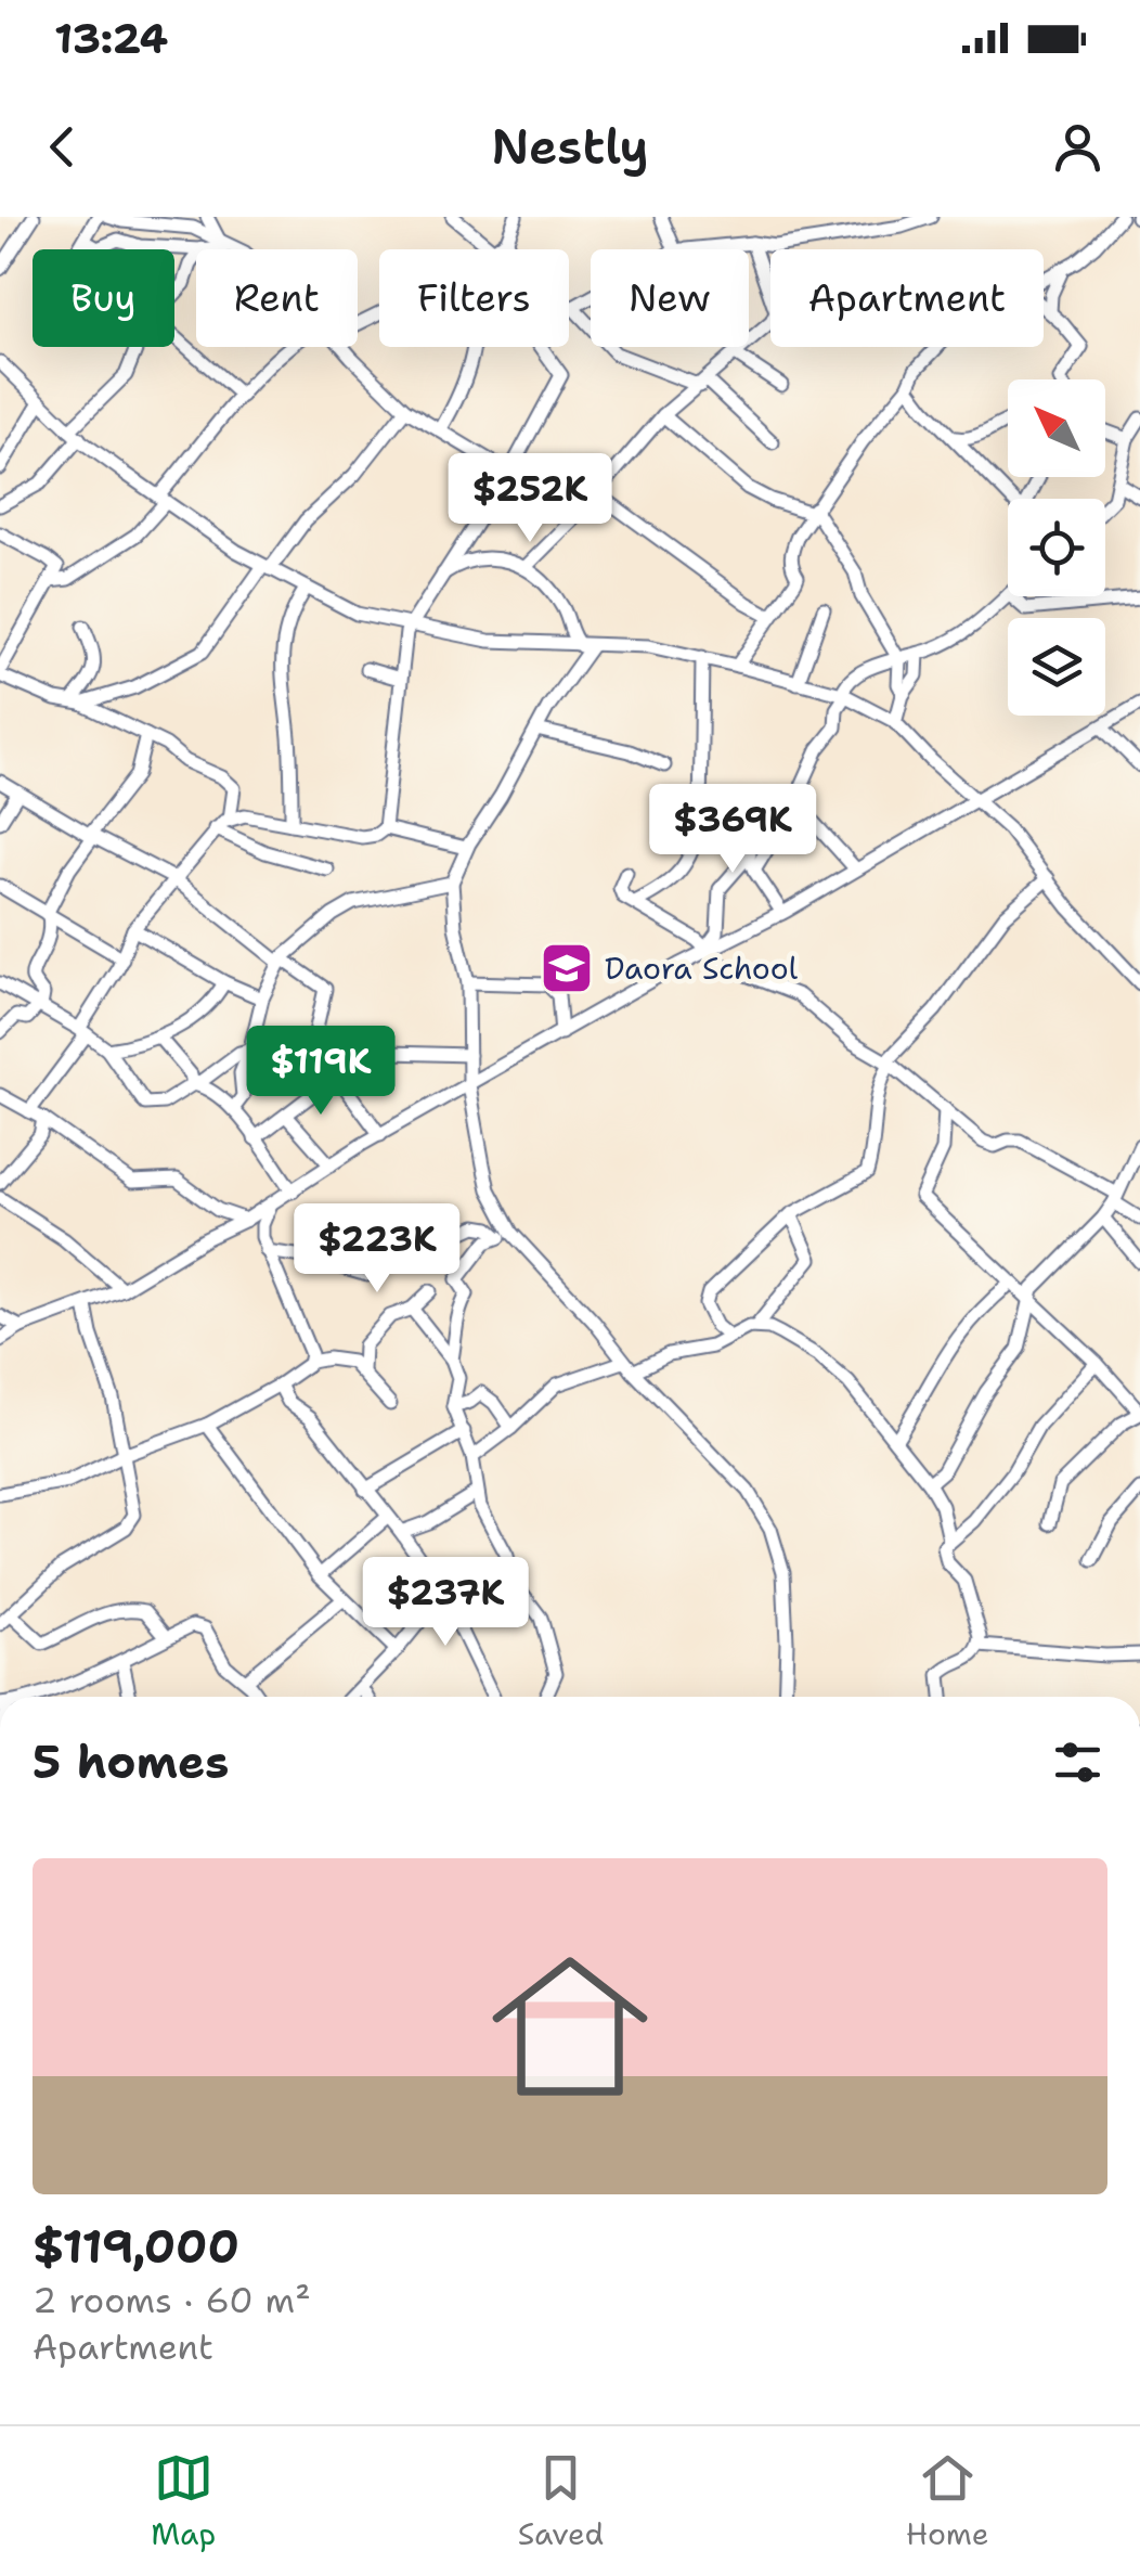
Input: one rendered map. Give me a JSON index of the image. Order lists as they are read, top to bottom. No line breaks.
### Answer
{"places":{"school or university":["Daora School"]},"north":"top left","page":{"status":"13:24","header":"Nestly","chip":["Buy","Rent","Filters","New","Apartment"],"price":["$252K","$369K","$119K","$223K","$237K"],"heading":"5 homes","list":[{"name":"$119,000","note":"2 rooms · 60 m² · Apartment"}],"tabs":["Map","Saved","Home"]}}
